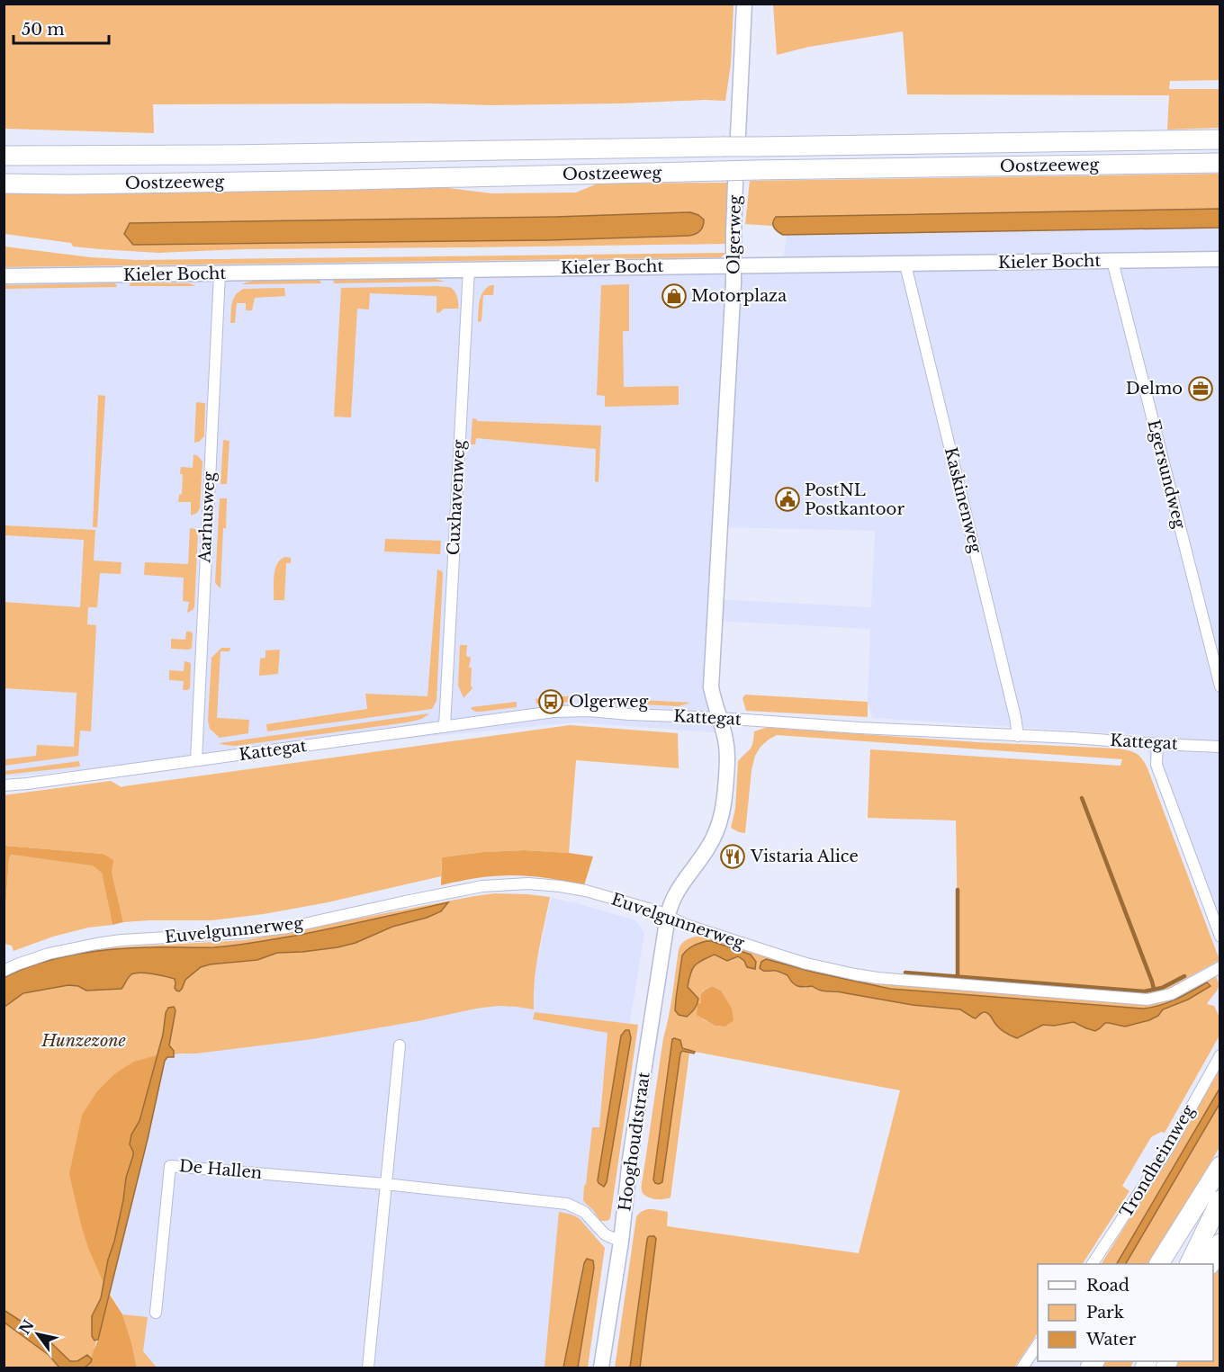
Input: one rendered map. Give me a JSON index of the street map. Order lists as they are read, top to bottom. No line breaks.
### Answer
{"streets":{"highway":["Oostzeeweg"],"street":["Olgerweg","Kieler Bocht","Egersundweg","Cuxhavenweg","Kaskinenweg","Aarhusweg","Kattegat","Euvelgunnerweg","Hooghoudtstraat","Trondheimweg","De Hallen"]},"crossings":[["Oostzeeweg","Olgerweg"],["Olgerweg","Kieler Bocht"],["Olgerweg","Kattegat"],["Olgerweg","Euvelgunnerweg"],["Olgerweg","Hooghoudtstraat"],["Kieler Bocht","Egersundweg"],["Kieler Bocht","Cuxhavenweg"],["Kieler Bocht","Kaskinenweg"],["Kieler Bocht","Aarhusweg"],["Cuxhavenweg","Kattegat"],["Kaskinenweg","Kattegat"],["Aarhusweg","Kattegat"],["Euvelgunnerweg","Hooghoudtstraat"],["Hooghoudtstraat","De Hallen"]],"parks":["Hunzezone"],"places":{"shop":["Motorplaza"],"office":["Delmo"],"public building":["PostNL Postkantoor"],"bus stop":["Olgerweg"],"restaurant":["Vistaria Alice"]},"legend":["Road","Park","Water"],"scale_bar":"50 m","north":"top left"}
